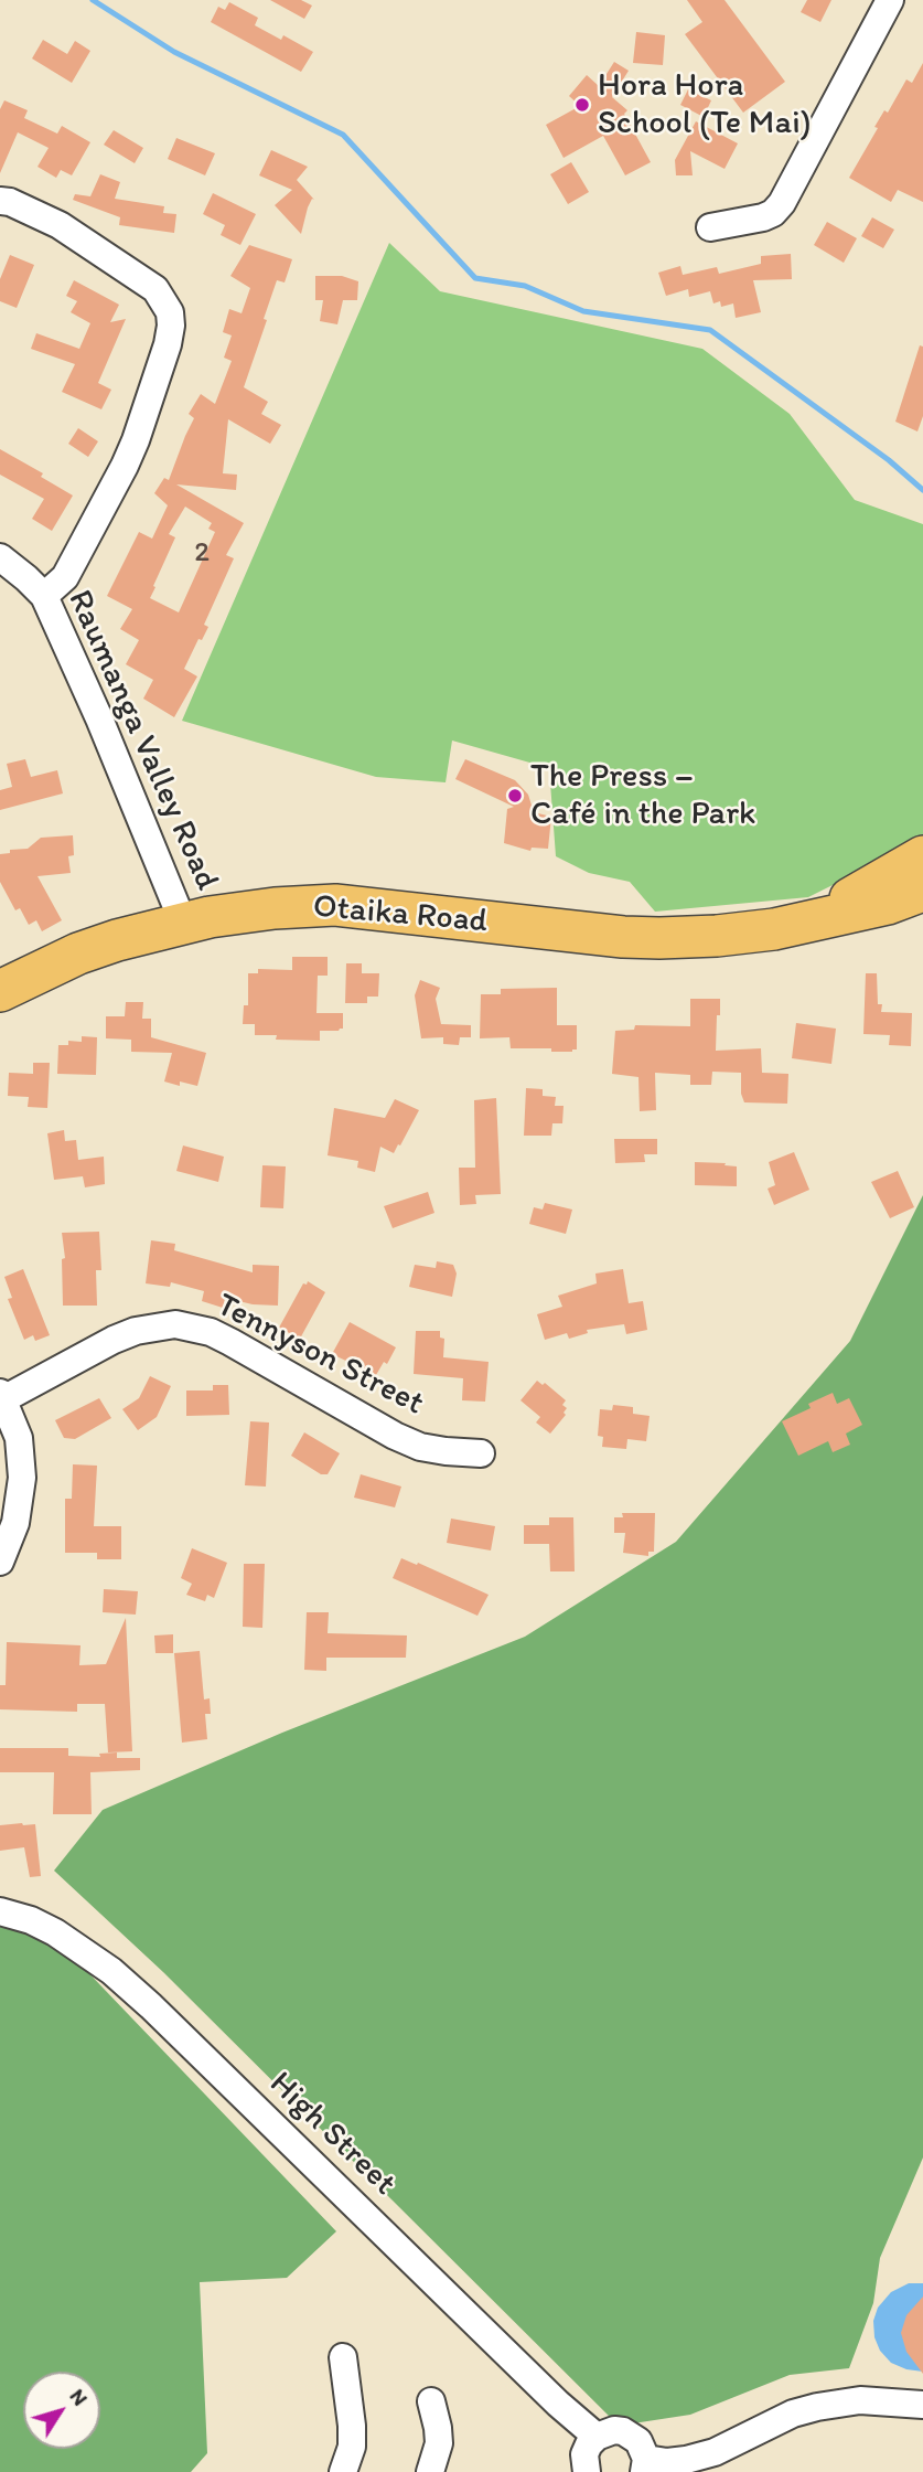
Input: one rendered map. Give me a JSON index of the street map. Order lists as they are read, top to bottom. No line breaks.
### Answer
{"streets":{"highway":["Otaika Road"],"street":["Raumanga Valley Road","Tennyson Street","High Street"]},"crossings":[["Raumanga Valley Road","Otaika Road"]],"places":["Hora Hora School (Te Mai)","The Press – Café in the Park"],"house_numbers":["2"],"north":"top right"}
